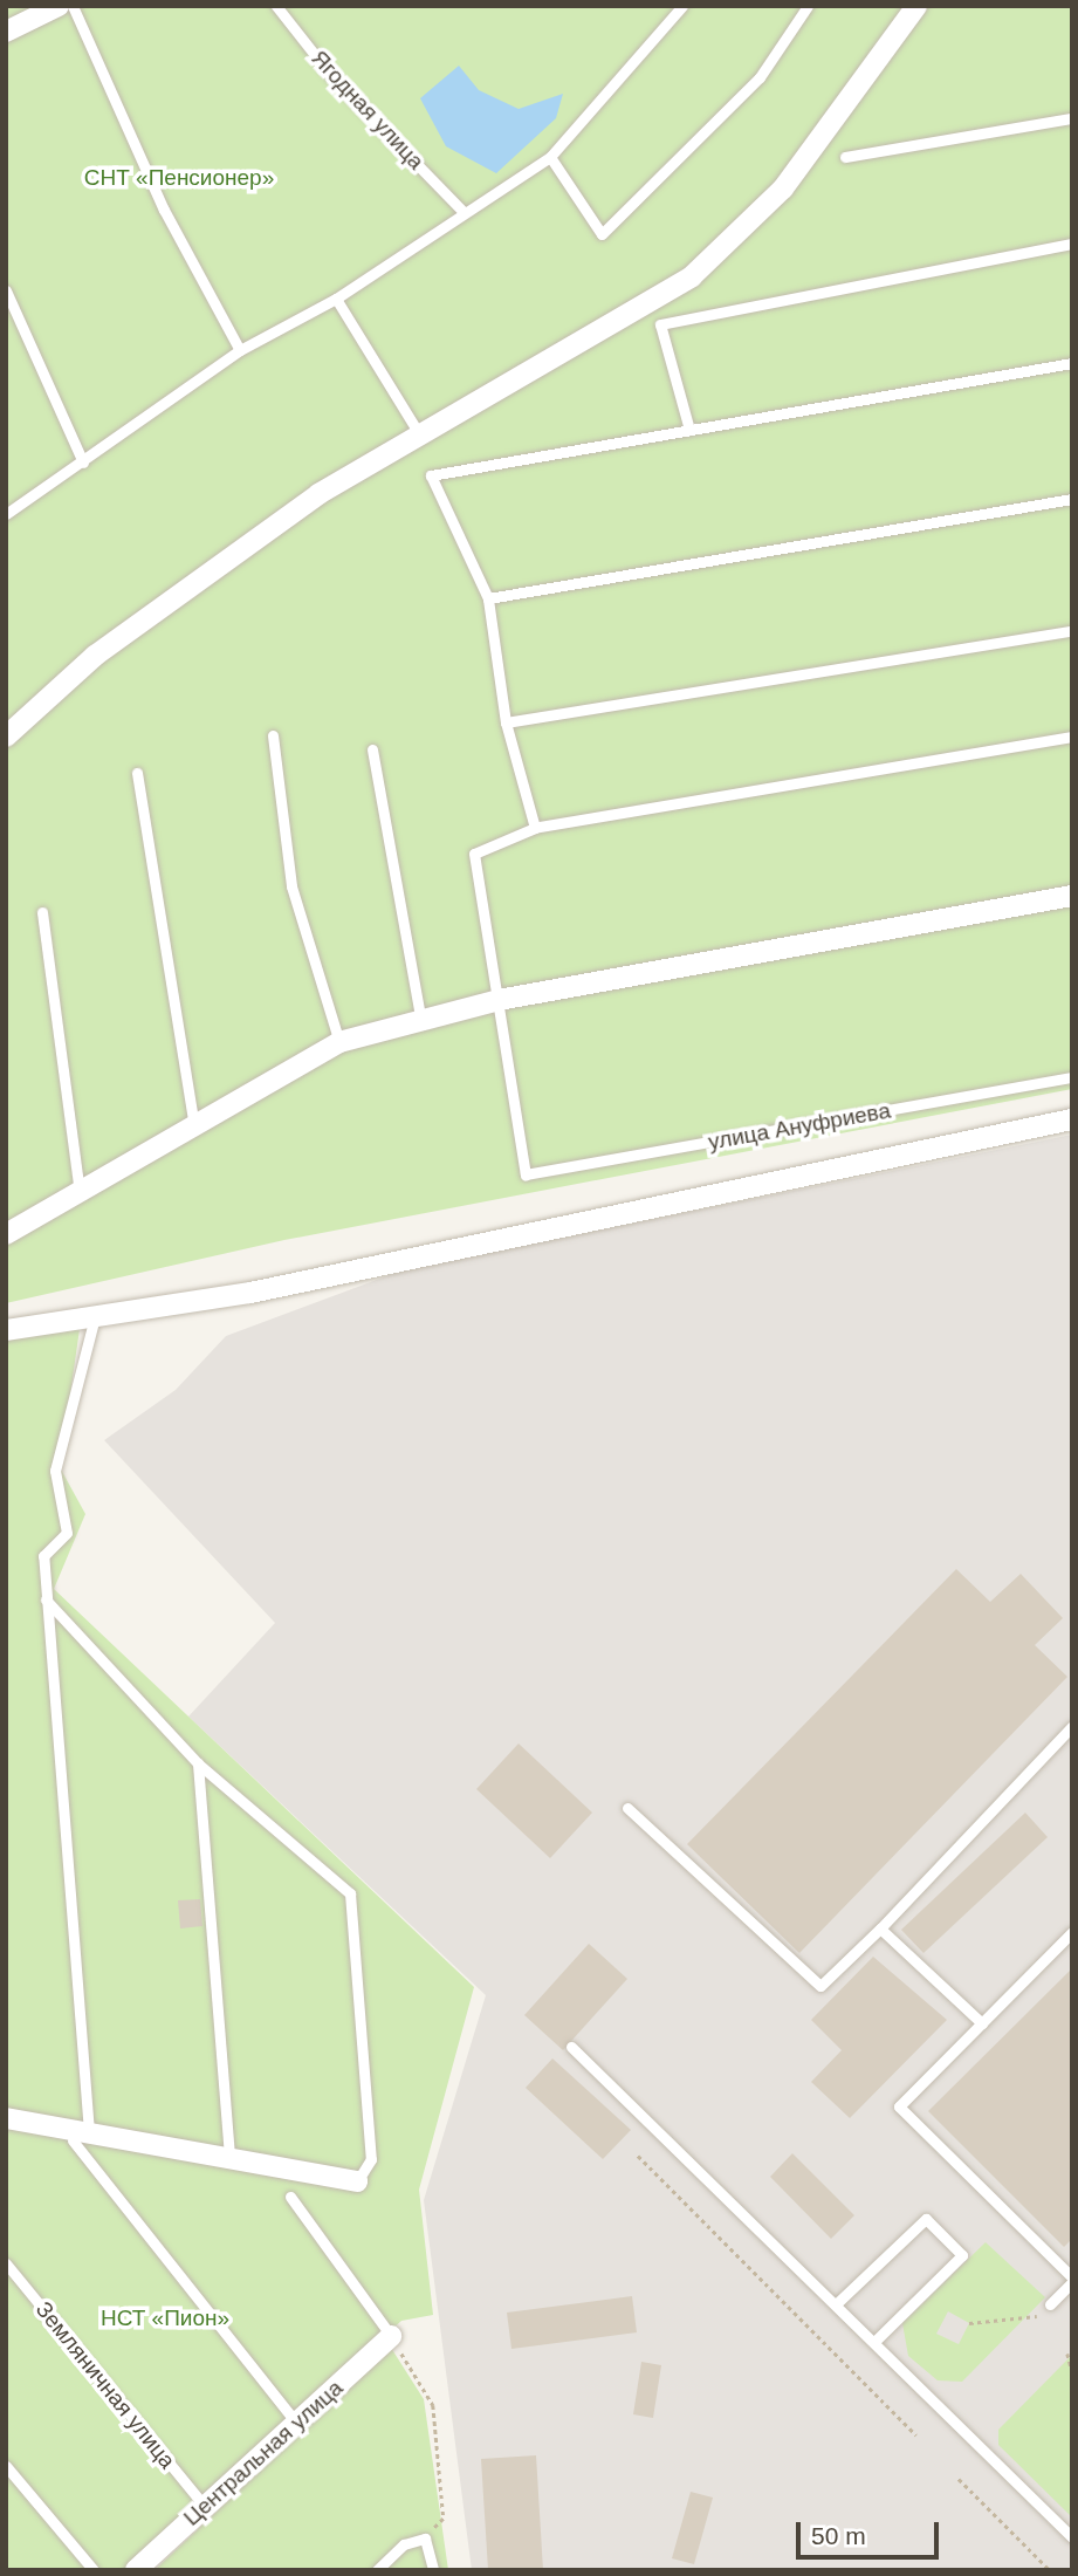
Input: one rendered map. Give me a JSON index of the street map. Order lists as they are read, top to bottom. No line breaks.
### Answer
{"streets":{"street":["Центральная улица"],"lane":["Ягодная улица","улица Ануфриева","Земляничная улица"]},"crossings":[["Земляничная улица","Центральная улица"]],"parks":["СНТ «Пенсионер»","НСТ «Пион»"],"scale_bar":"50 m"}
